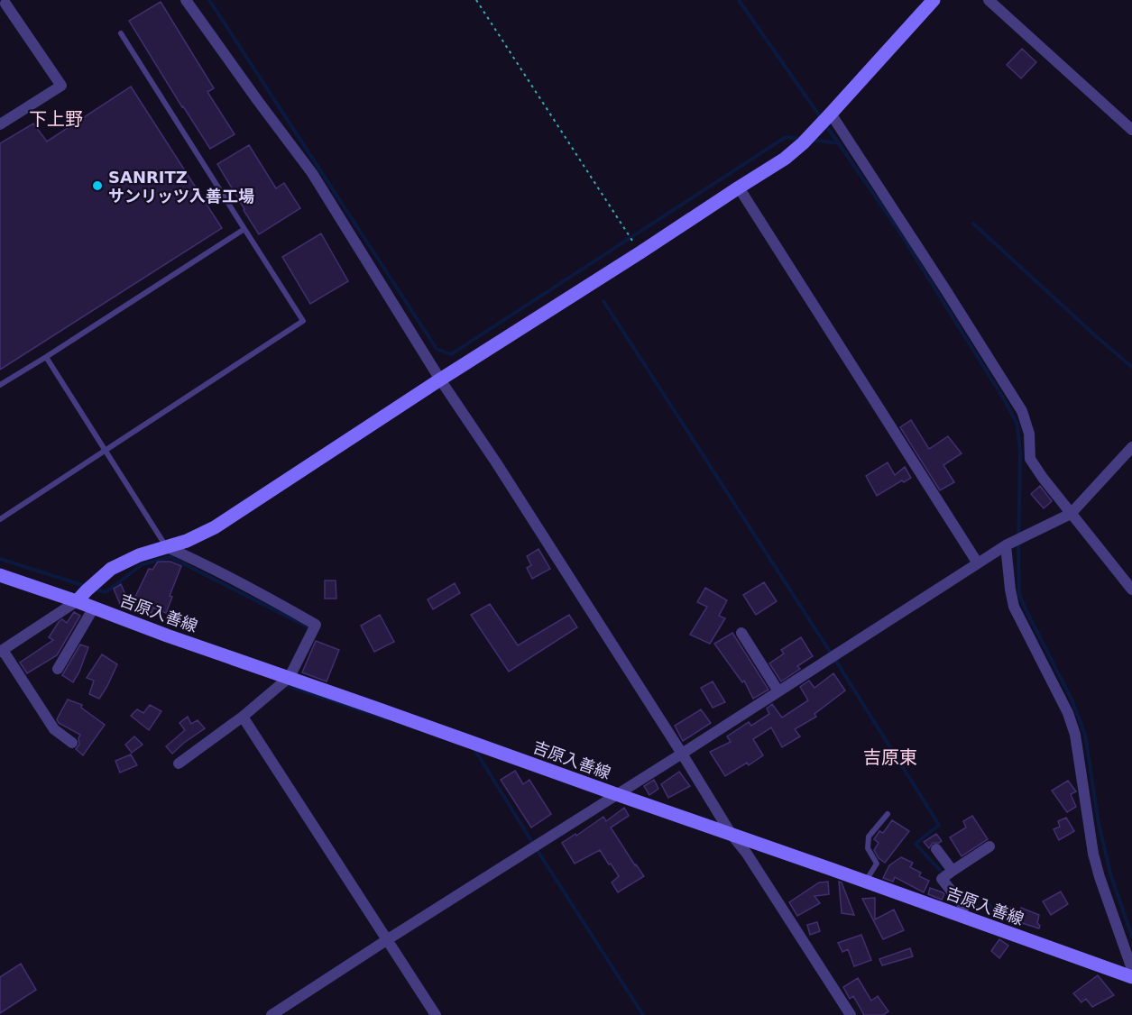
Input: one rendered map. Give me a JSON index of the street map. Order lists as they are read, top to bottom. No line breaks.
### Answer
{"streets":{"main road":["吉原入善線"]},"districts":["下上野","吉原東"],"places":["SANRITZ サンリッツ入善工場"]}
